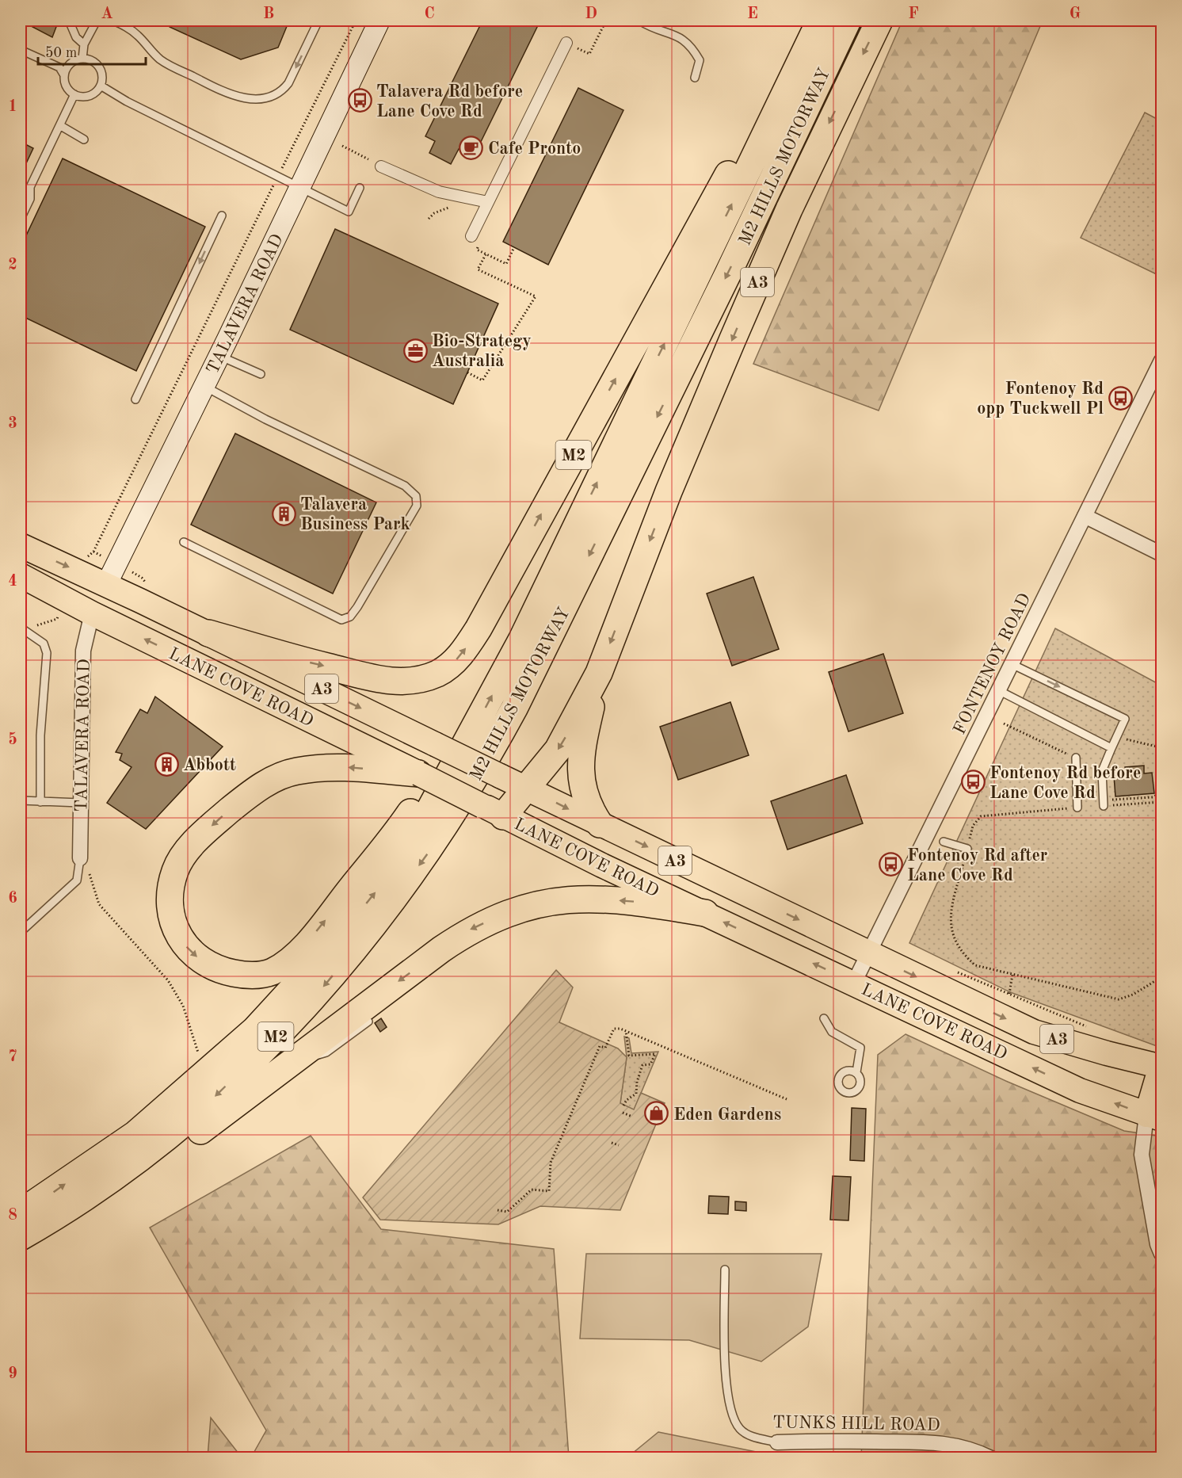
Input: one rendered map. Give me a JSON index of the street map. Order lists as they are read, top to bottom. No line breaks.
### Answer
{"streets":{"highway":["M2 HILLS MOTORWAY","A3","M2","LANE COVE ROAD"],"main road":["TALAVERA ROAD"],"street":["FONTENOY ROAD","TUNKS HILL ROAD"]},"crossings":[["M2 HILLS MOTORWAY","M2"],["A3","LANE COVE ROAD"],["TALAVERA ROAD","LANE COVE ROAD"],["M2","LANE COVE ROAD"],["FONTENOY ROAD","LANE COVE ROAD"]],"places":{"bus stop":["Talavera Rd before Lane Cove Rd","Fontenoy Rd opp Tuckwell Pl","Fontenoy Rd before Lane Cove Rd","Fontenoy Rd after Lane Cove Rd"],"cafe":["Cafe Pronto"],"office":["Bio-Strategy Australia"],"building":["Talavera Business Park","Abbott"],"shop":["Eden Gardens"]},"scale_bar":"50 m","grid":{"columns":["A","B","C","D","E","F","G"],"rows":["1","2","3","4","5","6","7","8","9"]}}
